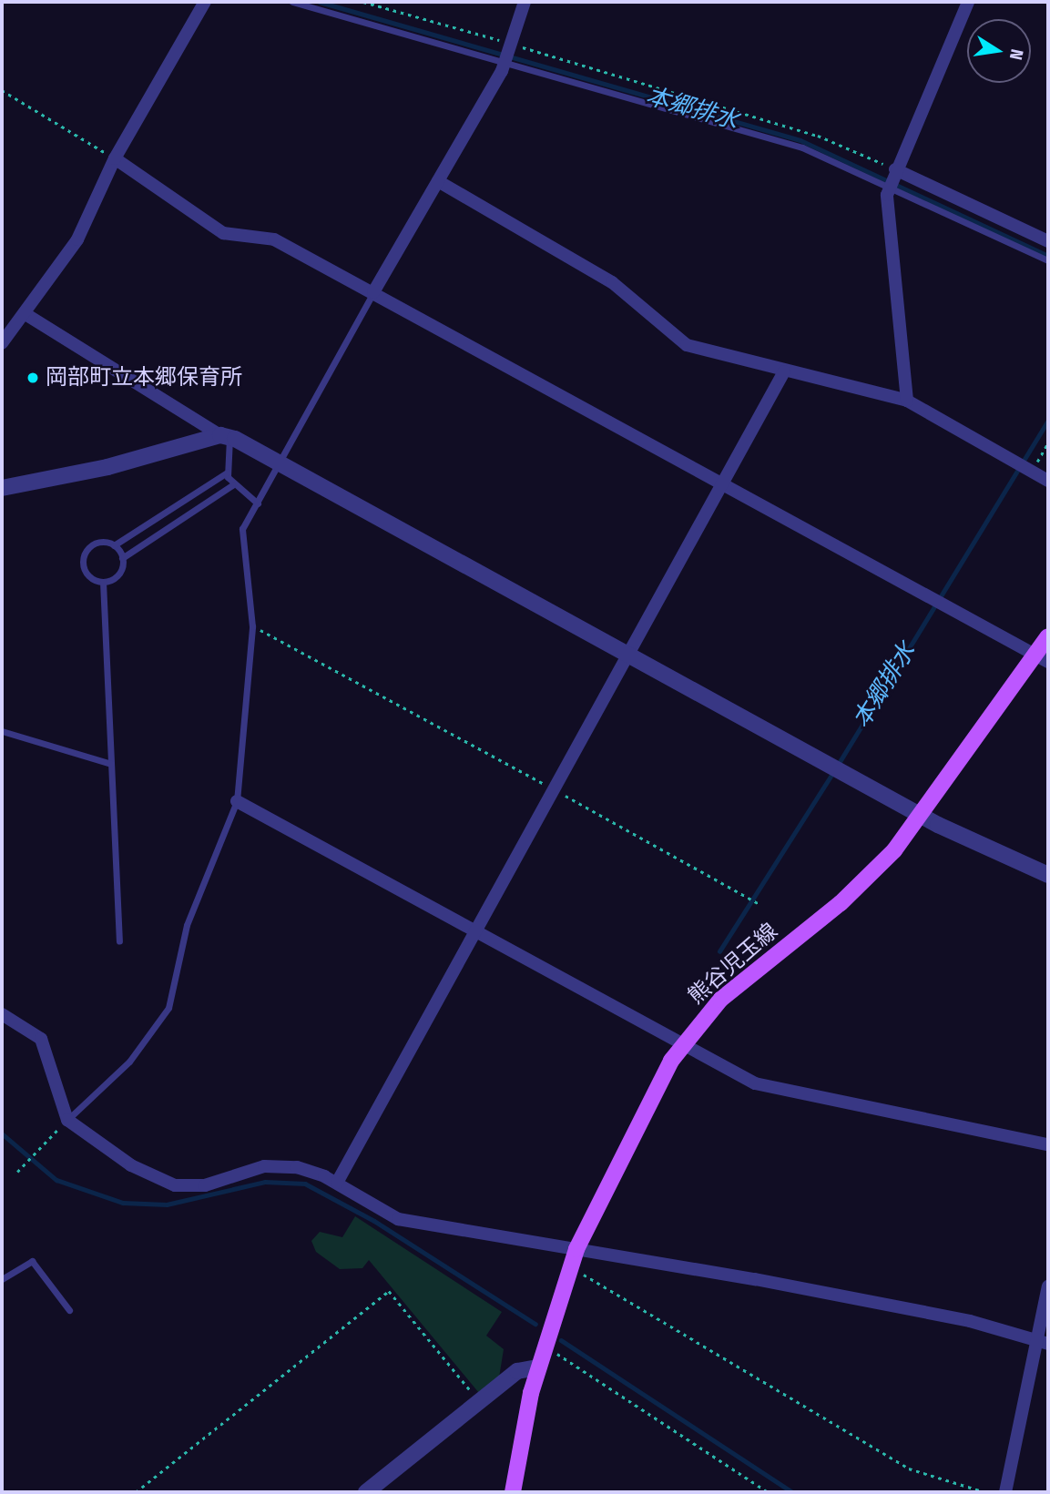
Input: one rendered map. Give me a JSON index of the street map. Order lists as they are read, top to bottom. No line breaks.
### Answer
{"streets":{"main road":["熊谷児玉線"]},"water":["本郷排水"],"places":["岡部町立本郷保育所"],"north":"right"}
